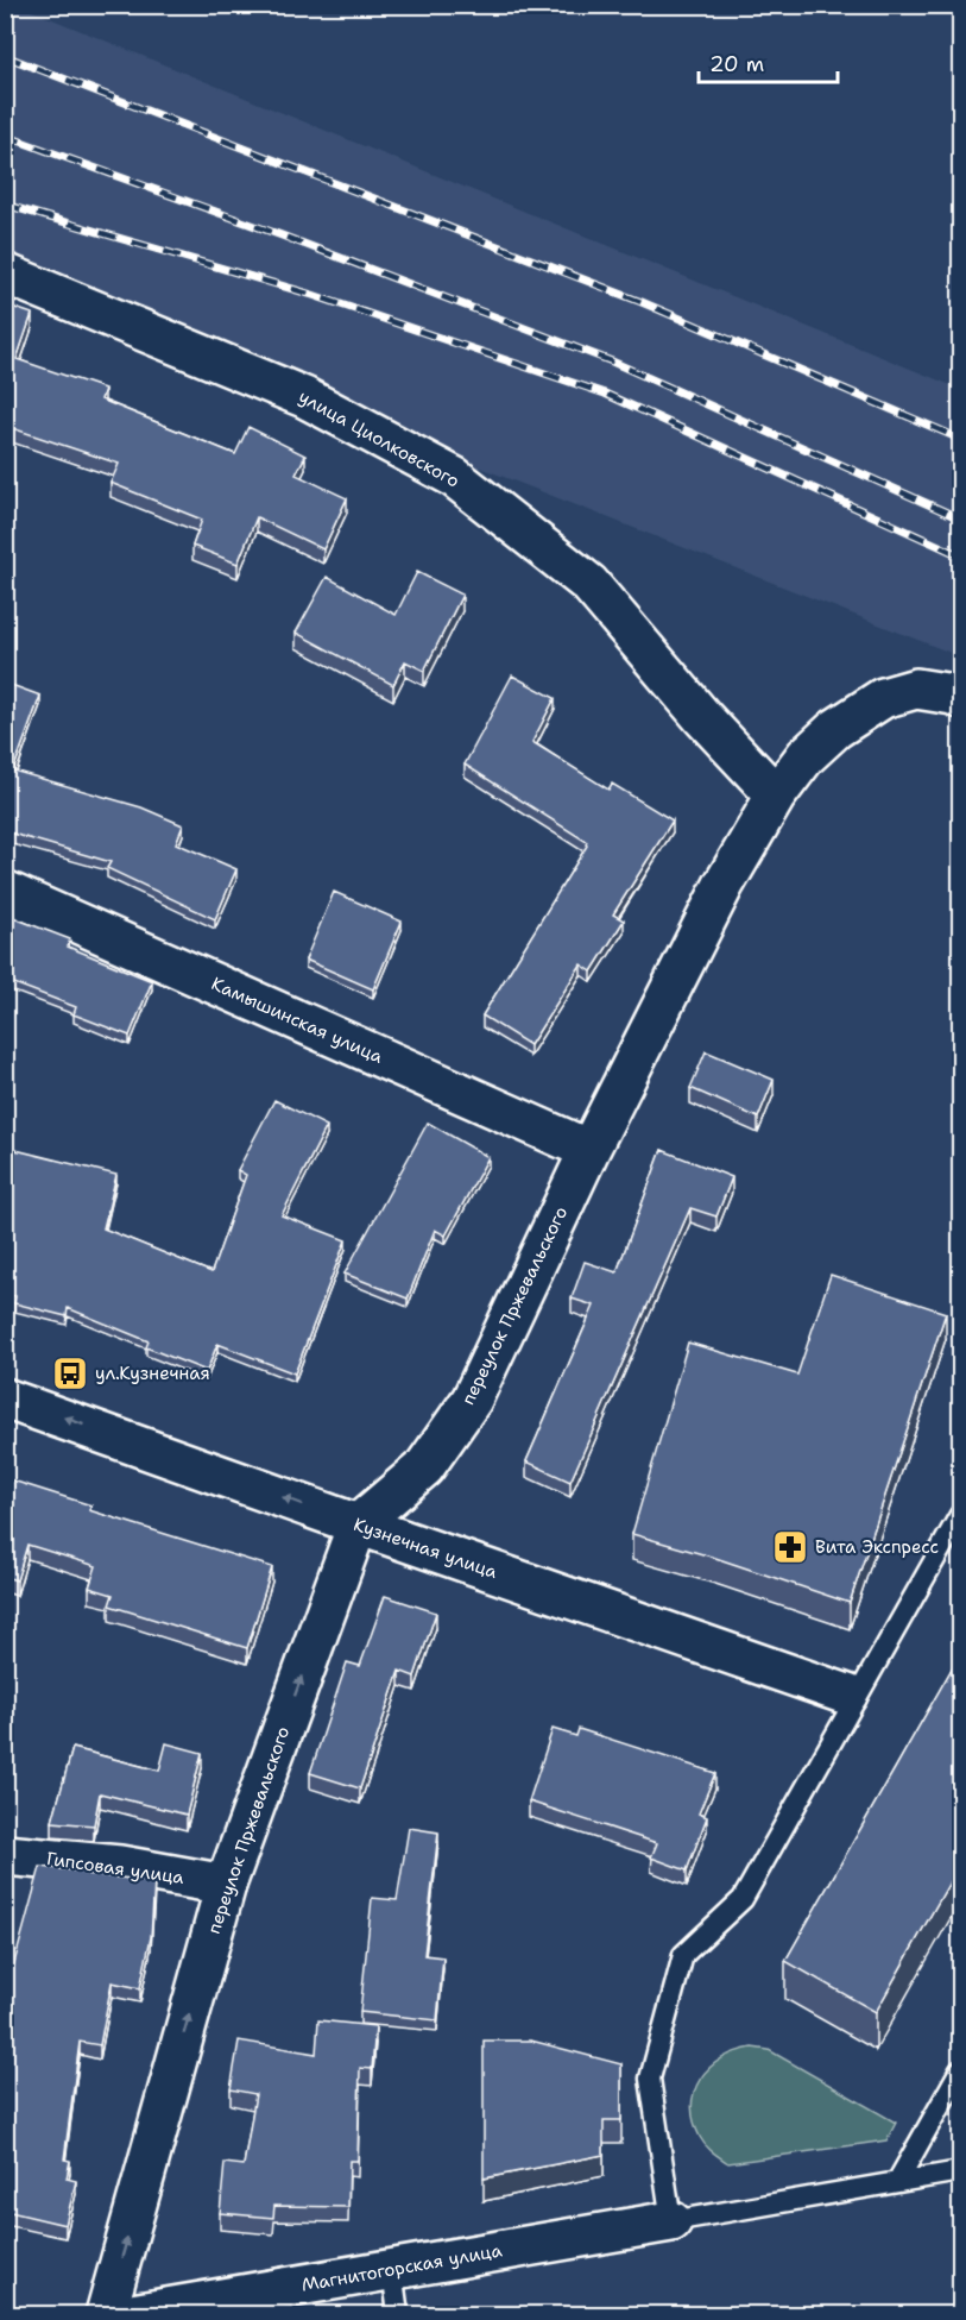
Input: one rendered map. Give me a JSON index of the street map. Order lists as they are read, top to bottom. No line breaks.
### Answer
{"streets":{"street":["улица Циолковского","Камышинская улица","переулок Пржевальского","Кузнечная улица","Гипсовая улица","Магнитогорская улица"]},"crossings":[["улица Циолковского","переулок Пржевальского"],["Камышинская улица","переулок Пржевальского"],["переулок Пржевальского","Кузнечная улица"],["переулок Пржевальского","Гипсовая улица"]],"one_way":["переулок Пржевальского","Кузнечная улица"],"places":{"bus stop":["ул.Кузнечная"],"pharmacy":["Вита Экспресс"]},"scale_bar":"20 m"}
